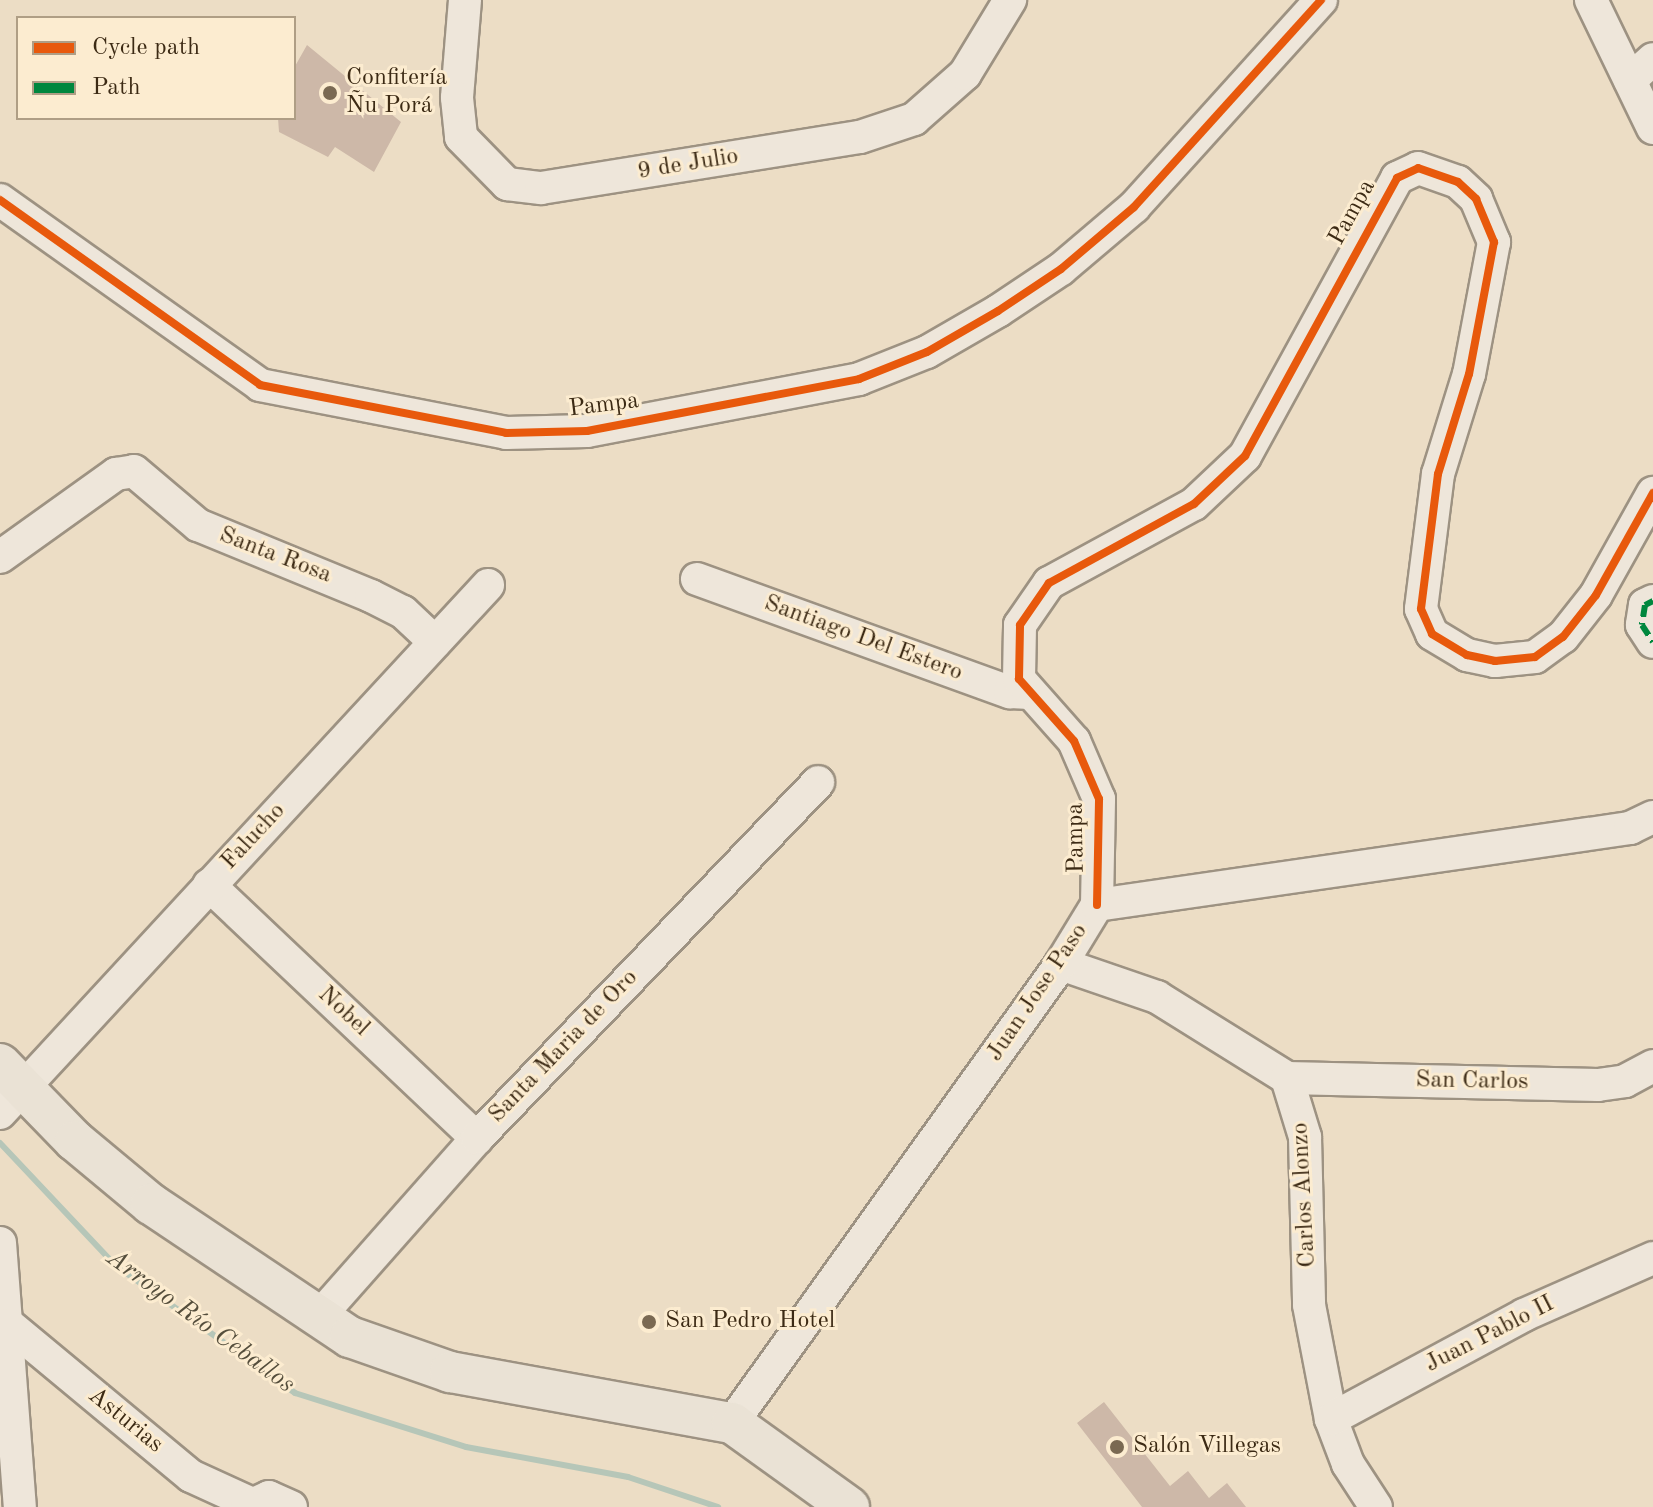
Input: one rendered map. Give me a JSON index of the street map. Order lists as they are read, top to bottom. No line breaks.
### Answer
{"streets":{"street":["9 de Julio","Pampa","Santa Rosa","Santiago Del Estero","Falucho","Juan Jose Paso","Nobel","Santa Maria de Oro","San Carlos","Carlos Alonzo","Juan Pablo II","Asturias"]},"crossings":[["Pampa","Santiago Del Estero"],["Pampa","Juan Jose Paso"],["Santa Rosa","Falucho"],["Falucho","Nobel"],["Nobel","Santa Maria de Oro"],["San Carlos","Carlos Alonzo"],["Carlos Alonzo","Juan Pablo II"]],"water":["Arroyo Río Ceballos"],"places":["Confitería Ñu Porá","San Pedro Hotel","Salón Villegas"],"legend":["Cycle path","Path"]}
